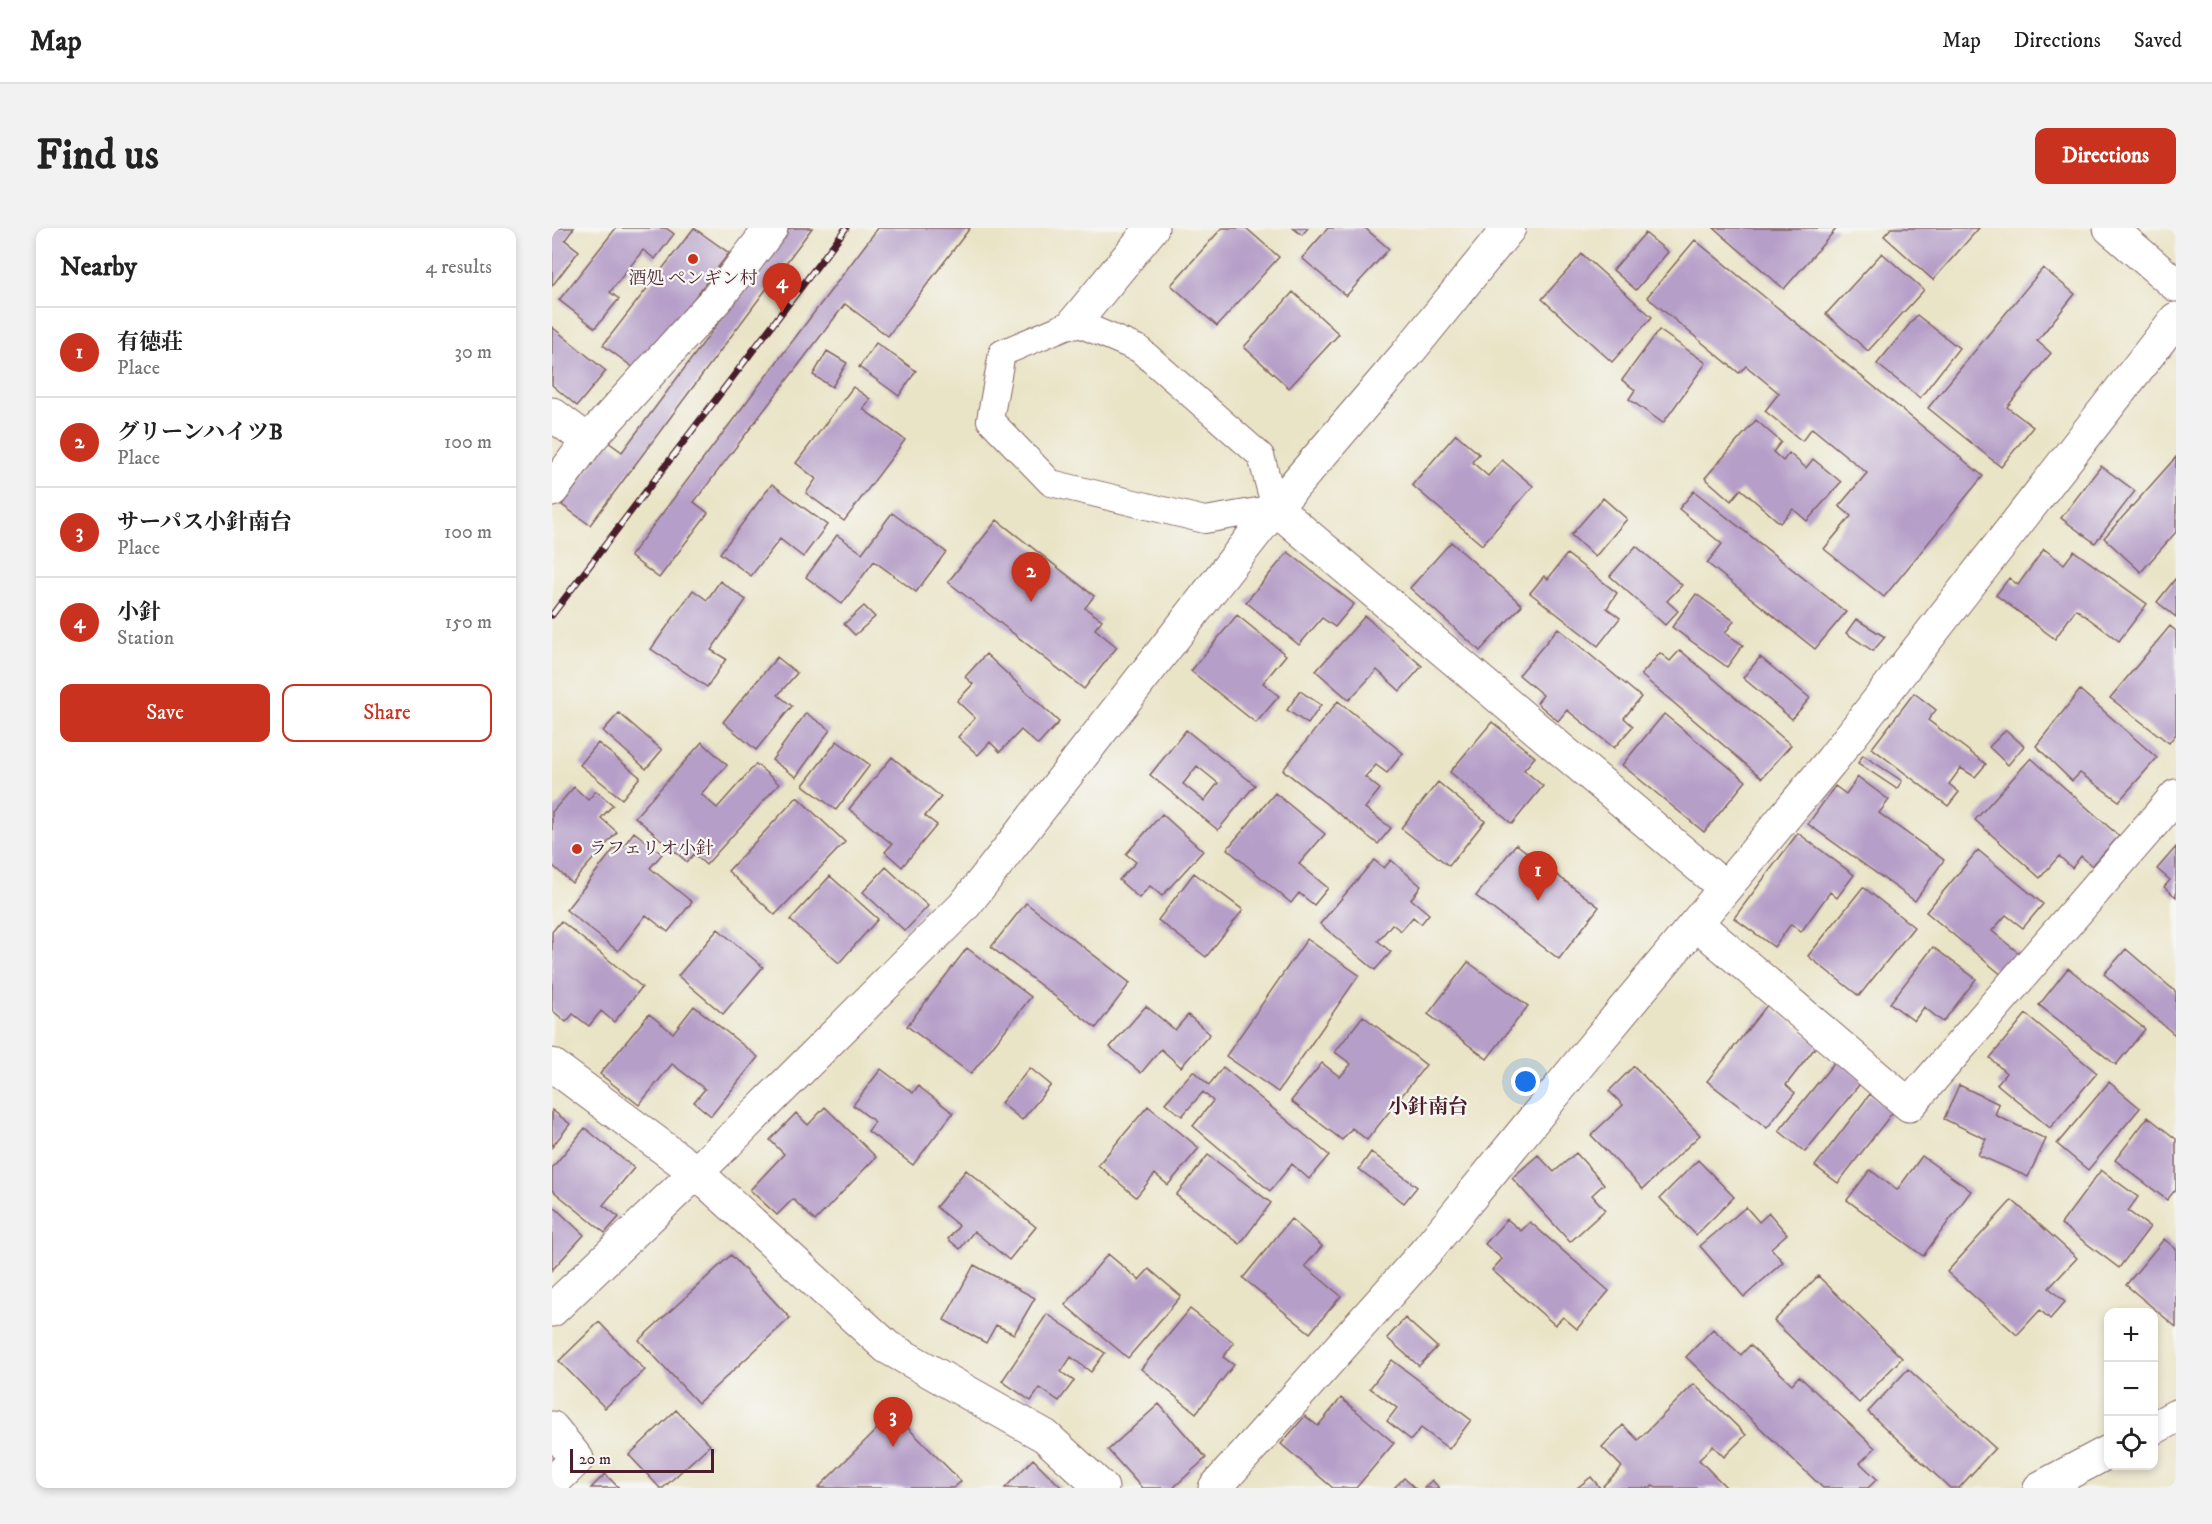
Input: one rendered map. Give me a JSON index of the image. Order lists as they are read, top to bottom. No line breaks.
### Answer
{"districts":["小針南台"],"places":["酒処 ペンギン村","ラフェリオ小針"],"scale_bar":"20 m","page":{"header":"Map","nav":["Map","Directions","Saved"],"buttons":["Directions",["Save","Share"]],"title":"Find us","heading":["Nearby","4 results"],"pins":["4","2","1","3"],"list":[{"mark":"1","name":"有徳荘","note":"Place","value":"30 m"},{"mark":"2","name":"グリーンハイツB","note":"Place","value":"100 m"},{"mark":"3","name":"サーパス小針南台","note":"Place","value":"100 m"},{"mark":"4","name":"小針","note":"Station","value":"150 m"}],"map_buttons":["+","−"],"scale":"20 m"}}
